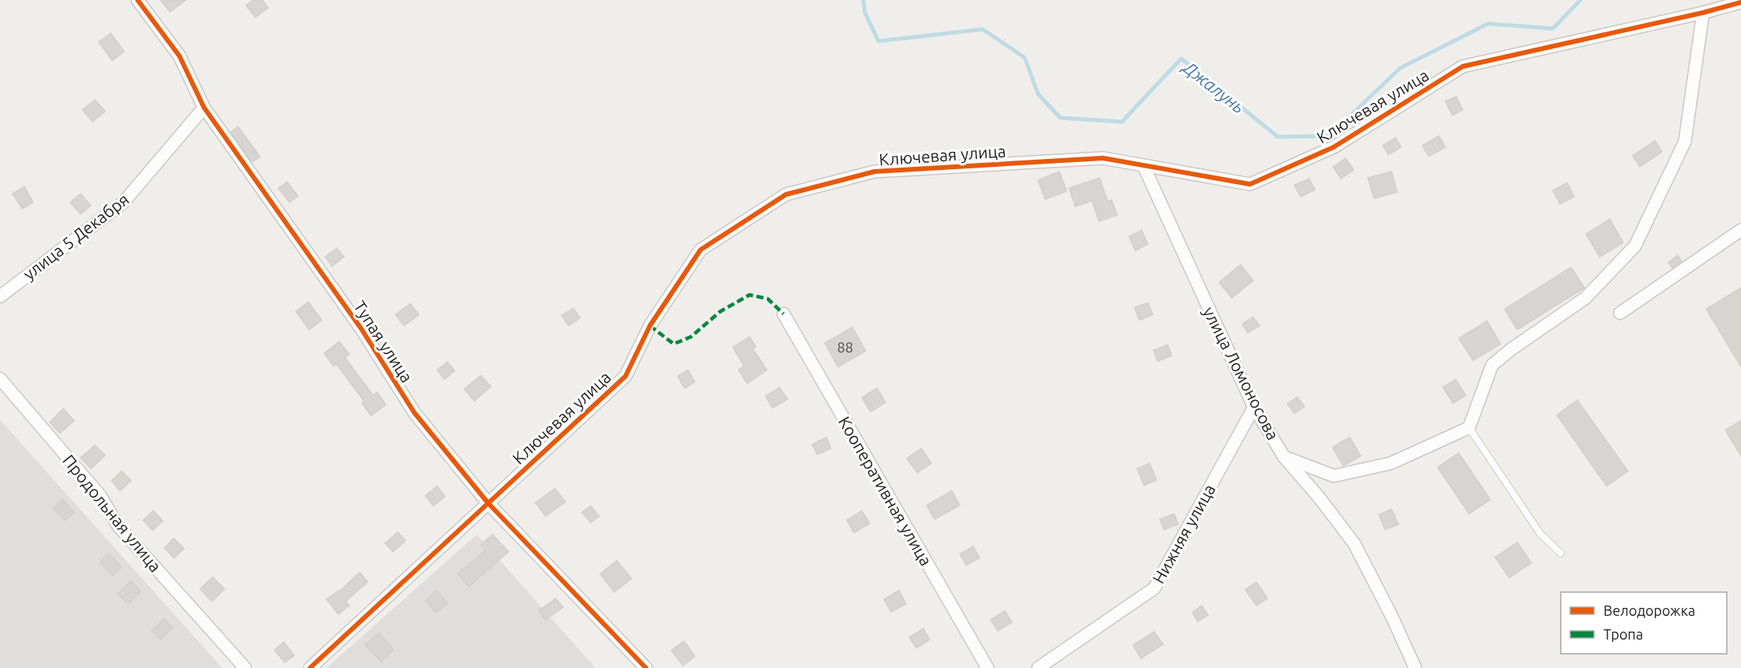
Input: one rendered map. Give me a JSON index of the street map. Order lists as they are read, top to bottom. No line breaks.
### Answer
{"streets":{"street":["Ключевая улица","улица 5 Декабря","Тупая улица","улица Ломоносова","Кооперативная улица","Продольная улица","Нижняя улица"]},"crossings":[["Ключевая улица","Тупая улица"],["Ключевая улица","улица Ломоносова"],["улица 5 Декабря","Тупая улица"],["улица Ломоносова","Нижняя улица"]],"water":["Джалунь"],"house_numbers":["88"],"legend":["Велодорожка","Тропа"]}
